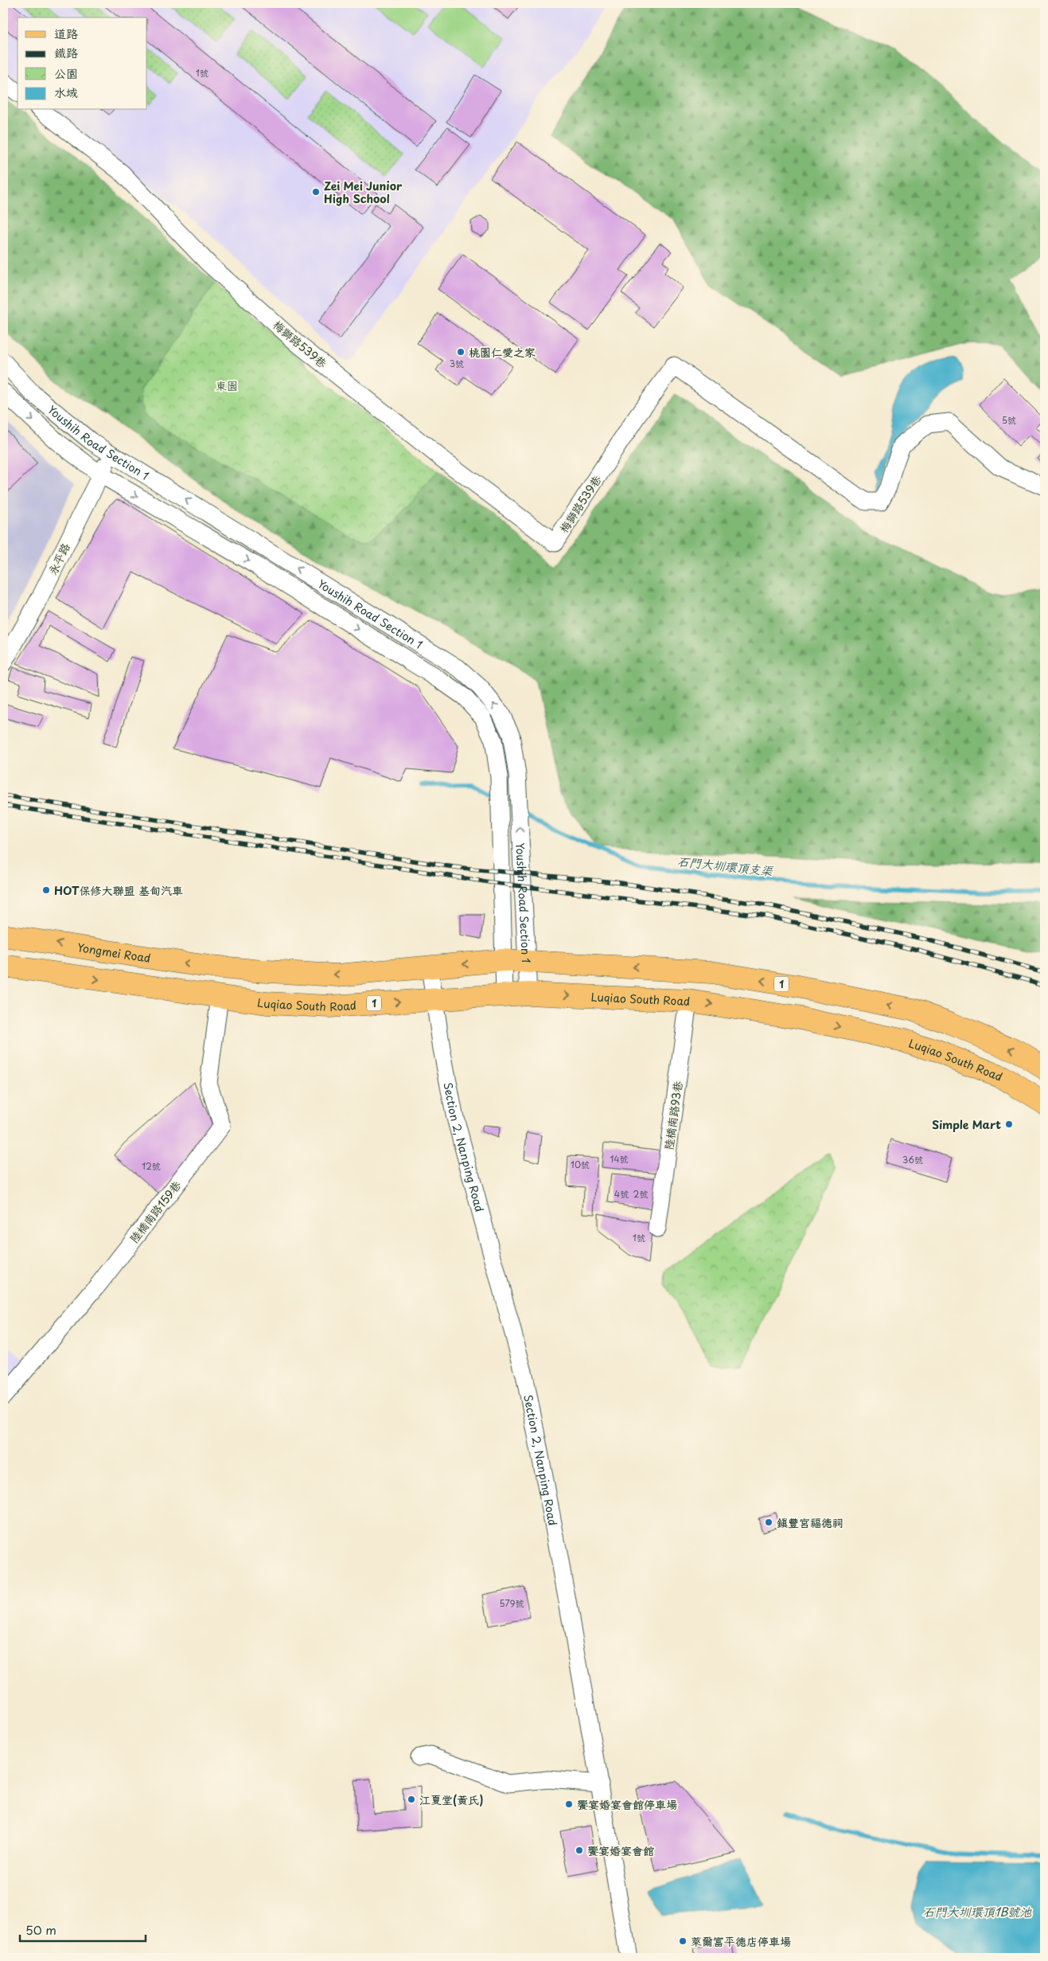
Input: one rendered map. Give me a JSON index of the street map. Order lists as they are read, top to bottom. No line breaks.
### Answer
{"streets":{"main road":["Yongmei Road","1","Luqiao South Road"],"street":["梅獅路539巷","Youshih Road Section 1","永平路","陸橋南路93巷","Section 2, Nanping Road","陸橋南路159巷"]},"crossings":[["Youshih Road Section 1","永平路"],["Youshih Road Section 1","1"],["Youshih Road Section 1","Luqiao South Road"],["Yongmei Road","1"],["Yongmei Road","Section 2, Nanping Road"],["1","Luqiao South Road"],["1","Section 2, Nanping Road"],["1","陸橋南路159巷"],["Luqiao South Road","陸橋南路93巷"],["Luqiao South Road","Section 2, Nanping Road"],["Luqiao South Road","陸橋南路159巷"]],"water":["石門大圳環頂支渠","石門大圳環頂1B號池"],"parks":["東園"],"places":["Zei Mei Junior High School","桃園仁愛之家","HOT保修大聯盟 基甸汽車","Simple Mart","鎮豐宮福德祠","江夏堂(黃氏)","饗宴婚宴會館停車場","饗宴婚宴會館","萊爾富平德店停車場"],"house_numbers":["1號","3號","5號","14號","36號","10號","12號","4號","2號","1號","579號"],"legend":["道路","鐵路","公園","水域"],"scale_bar":"50 m"}
